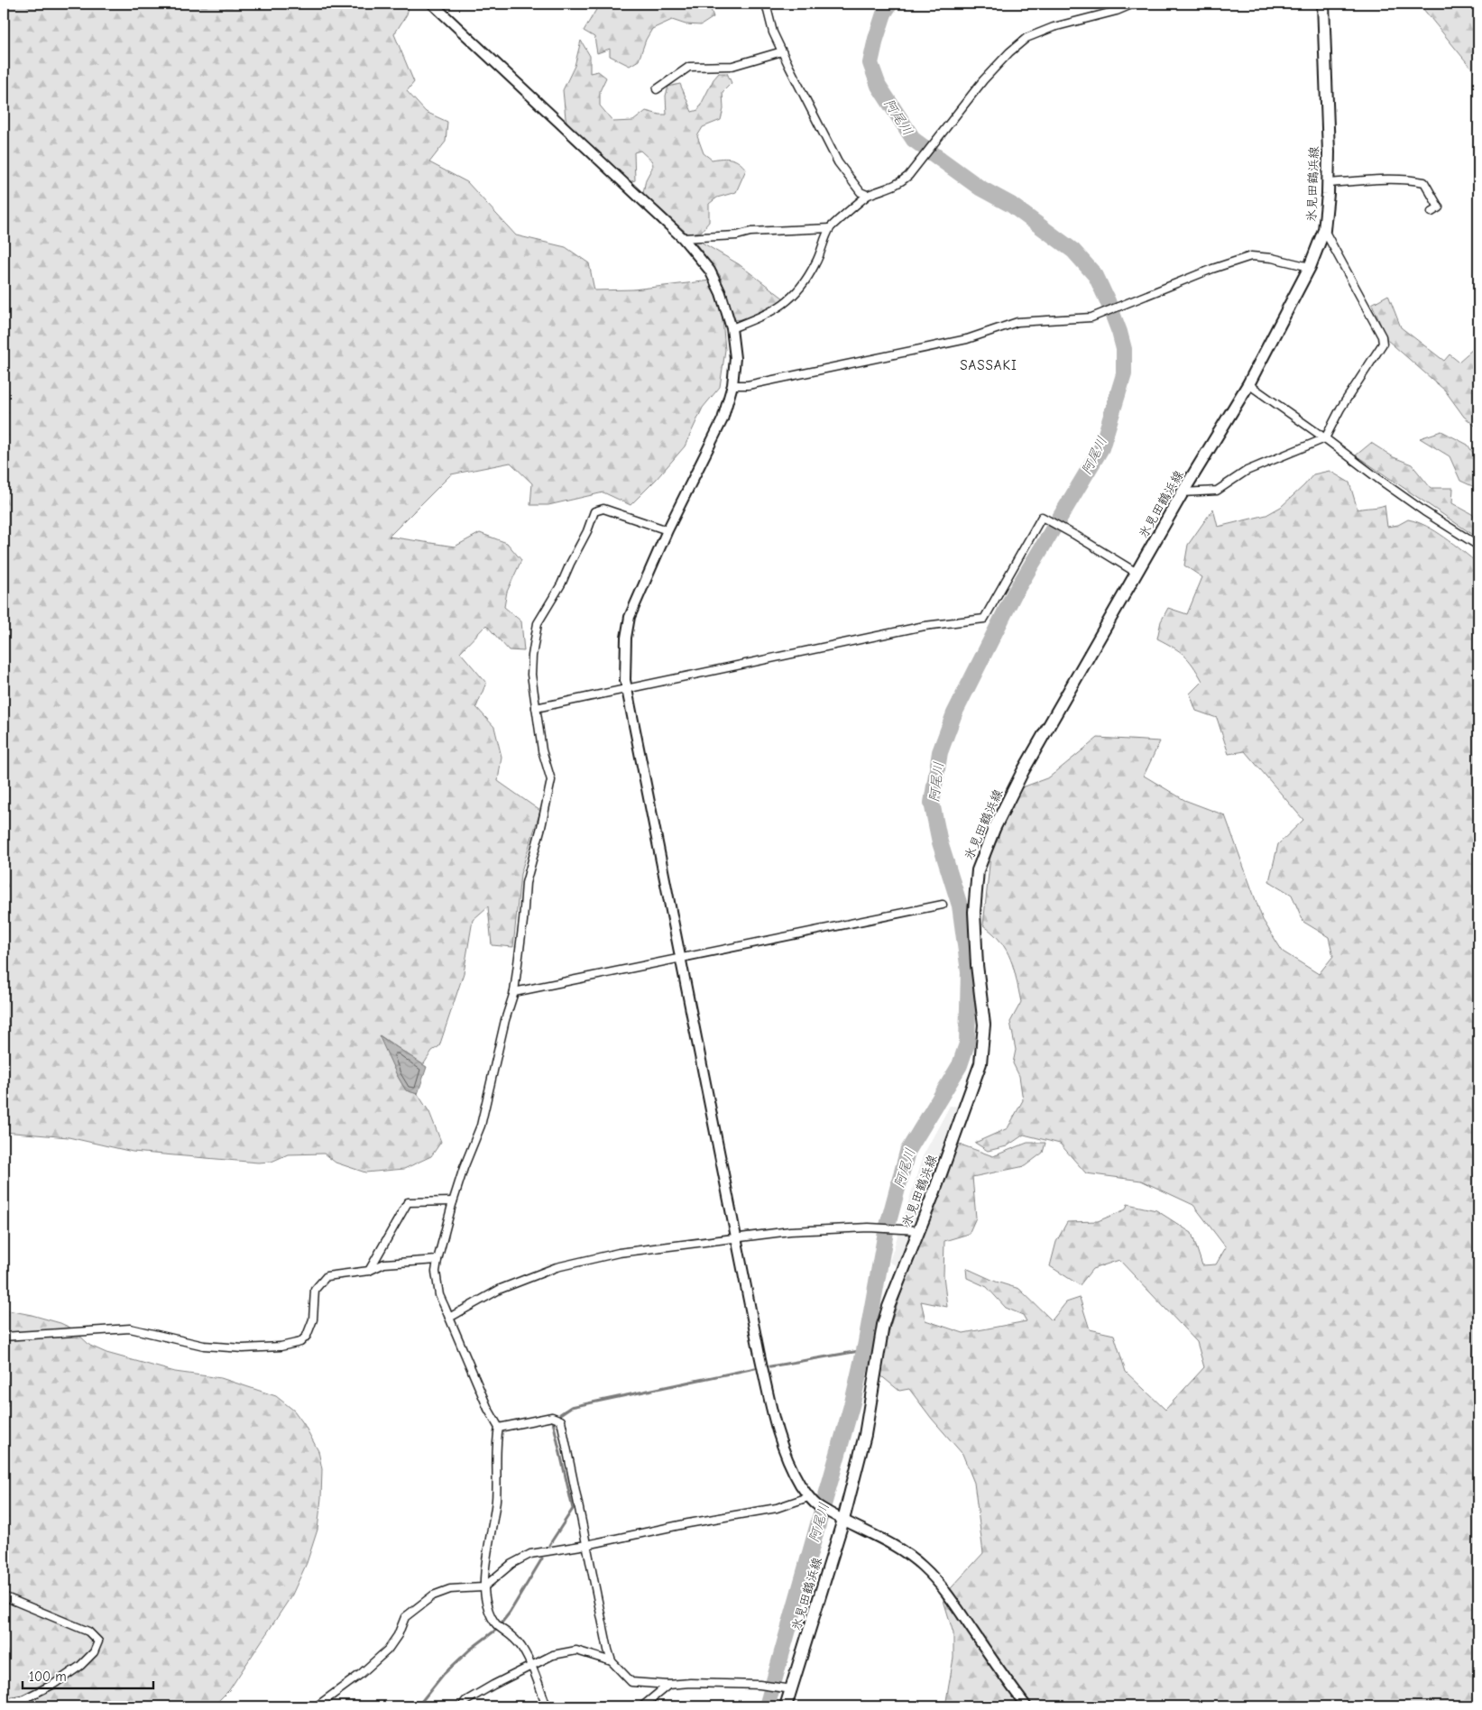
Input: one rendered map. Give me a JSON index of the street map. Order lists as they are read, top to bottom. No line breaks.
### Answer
{"streets":{"main road":["氷見田鶴浜線"]},"districts":["SASSAKI"],"water":["阿尾川"],"scale_bar":"100 m"}
